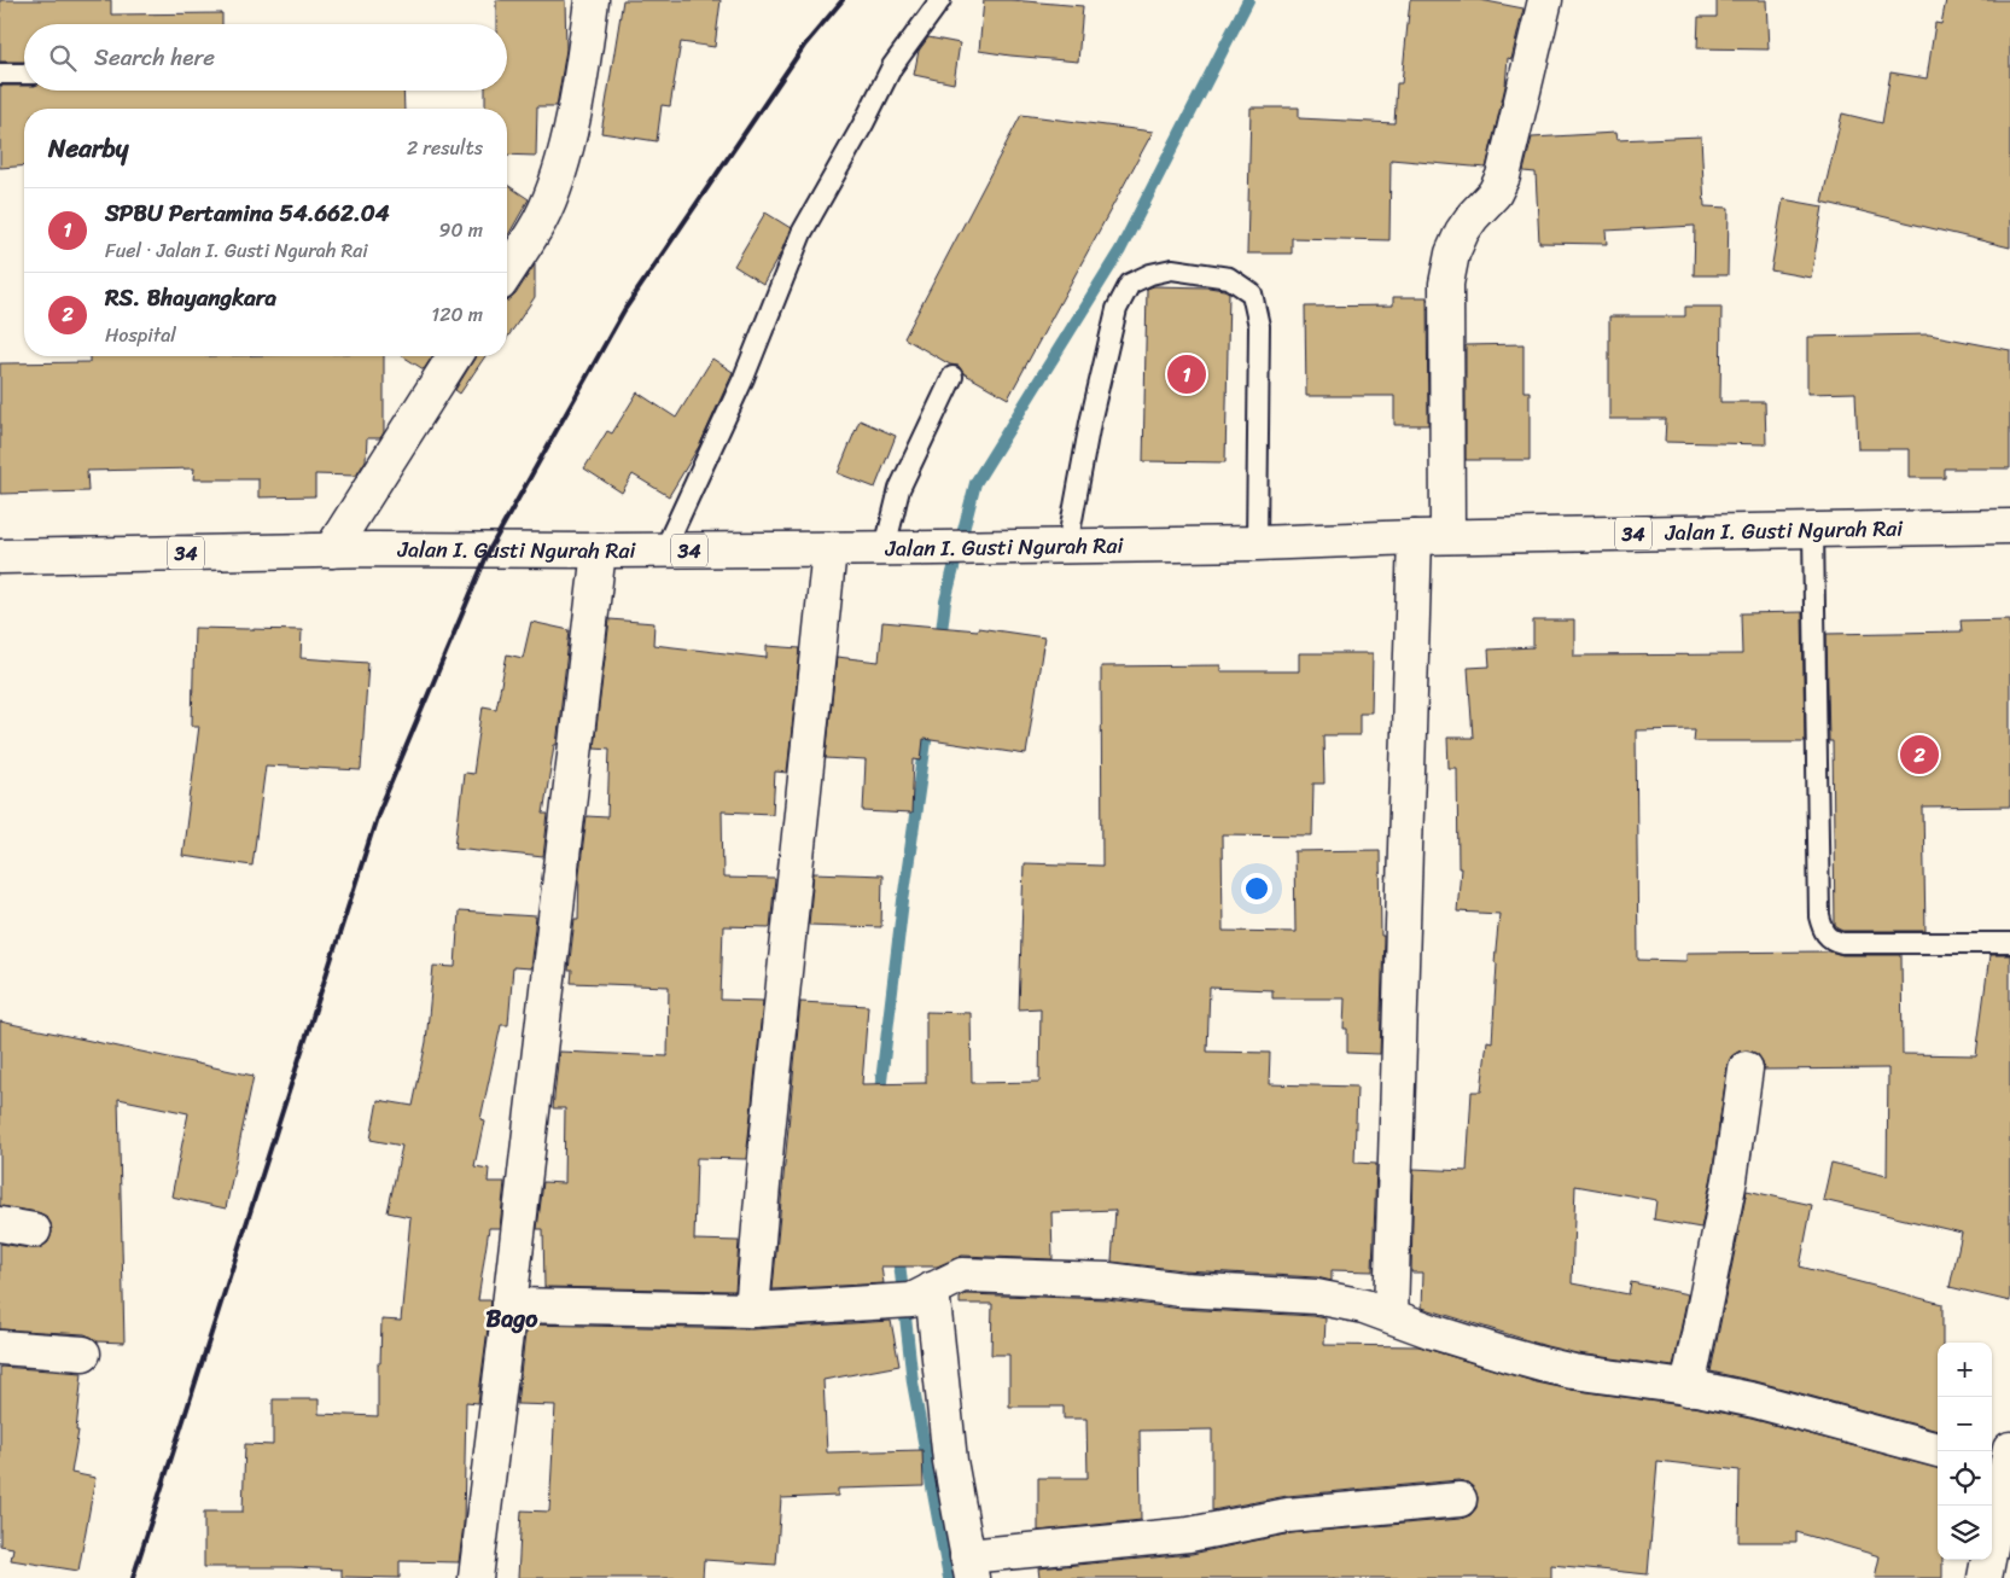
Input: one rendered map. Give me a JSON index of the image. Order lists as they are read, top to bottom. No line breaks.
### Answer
{"streets":{"main road":["Jalan I. Gusti Ngurah Rai","34"]},"districts":["Bago"],"page":{"search":"Search here","heading":["Nearby","2 results"],"list":[{"mark":"1","name":"SPBU Pertamina 54.662.04","note":"Fuel · Jalan I. Gusti Ngurah Rai","value":"90 m"},{"mark":"2","name":"RS. Bhayangkara","note":"Hospital","value":"120 m"}],"pins":["1","2"],"map_buttons":["+","−"]}}
